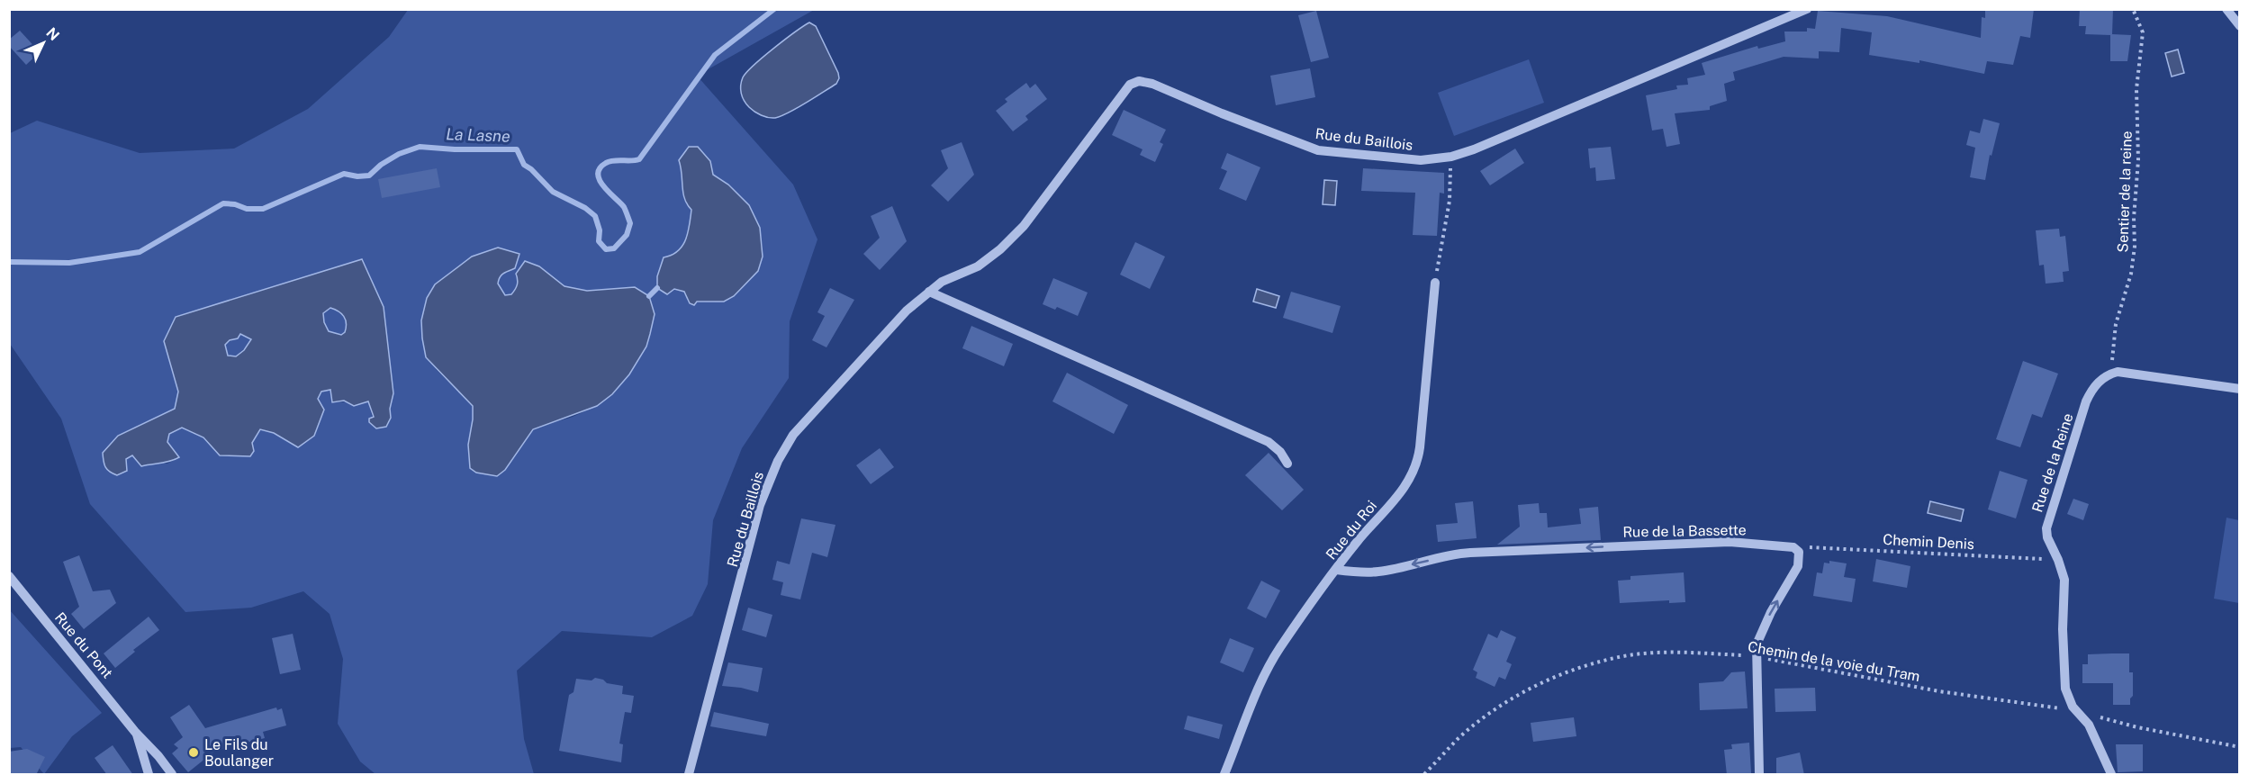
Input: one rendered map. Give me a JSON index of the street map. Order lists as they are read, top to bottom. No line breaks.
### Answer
{"streets":{"street":["Rue du Baillois","Rue de la Reine","Rue du Roi","Rue de la Bassette","Rue du Pont"],"path":["Sentier de la reine","Chemin Denis","Chemin de la voie du Tram"]},"crossings":[["Sentier de la reine","Rue de la Reine"],["Rue de la Reine","Chemin Denis"],["Rue de la Reine","Chemin de la voie du Tram"],["Rue du Roi","Rue de la Bassette"],["Rue de la Bassette","Chemin Denis"]],"one_way":["Rue de la Bassette"],"water":["La Lasne"],"places":["Le Fils du Boulanger"],"north":"top right"}
